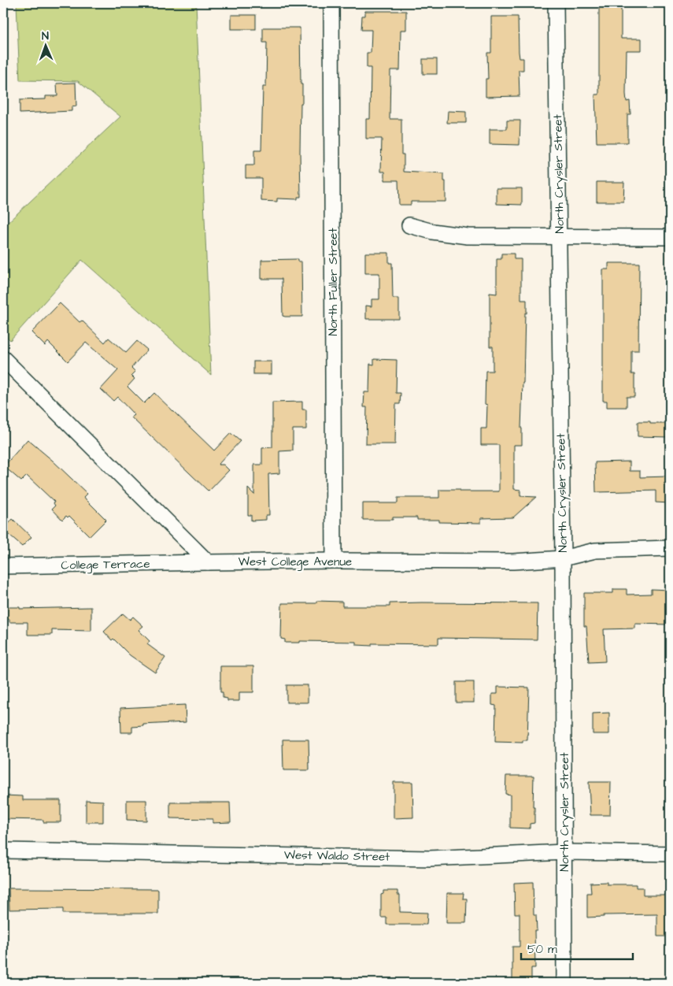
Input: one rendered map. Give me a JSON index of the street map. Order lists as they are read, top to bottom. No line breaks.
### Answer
{"streets":{"street":["North Crysler Street","North Fuller Street","West College Avenue","College Terrace","West Waldo Street"]},"crossings":[["North Crysler Street","West College Avenue"],["North Crysler Street","West Waldo Street"],["North Fuller Street","West College Avenue"],["West College Avenue","College Terrace"]],"scale_bar":"50 m","north":"top"}
